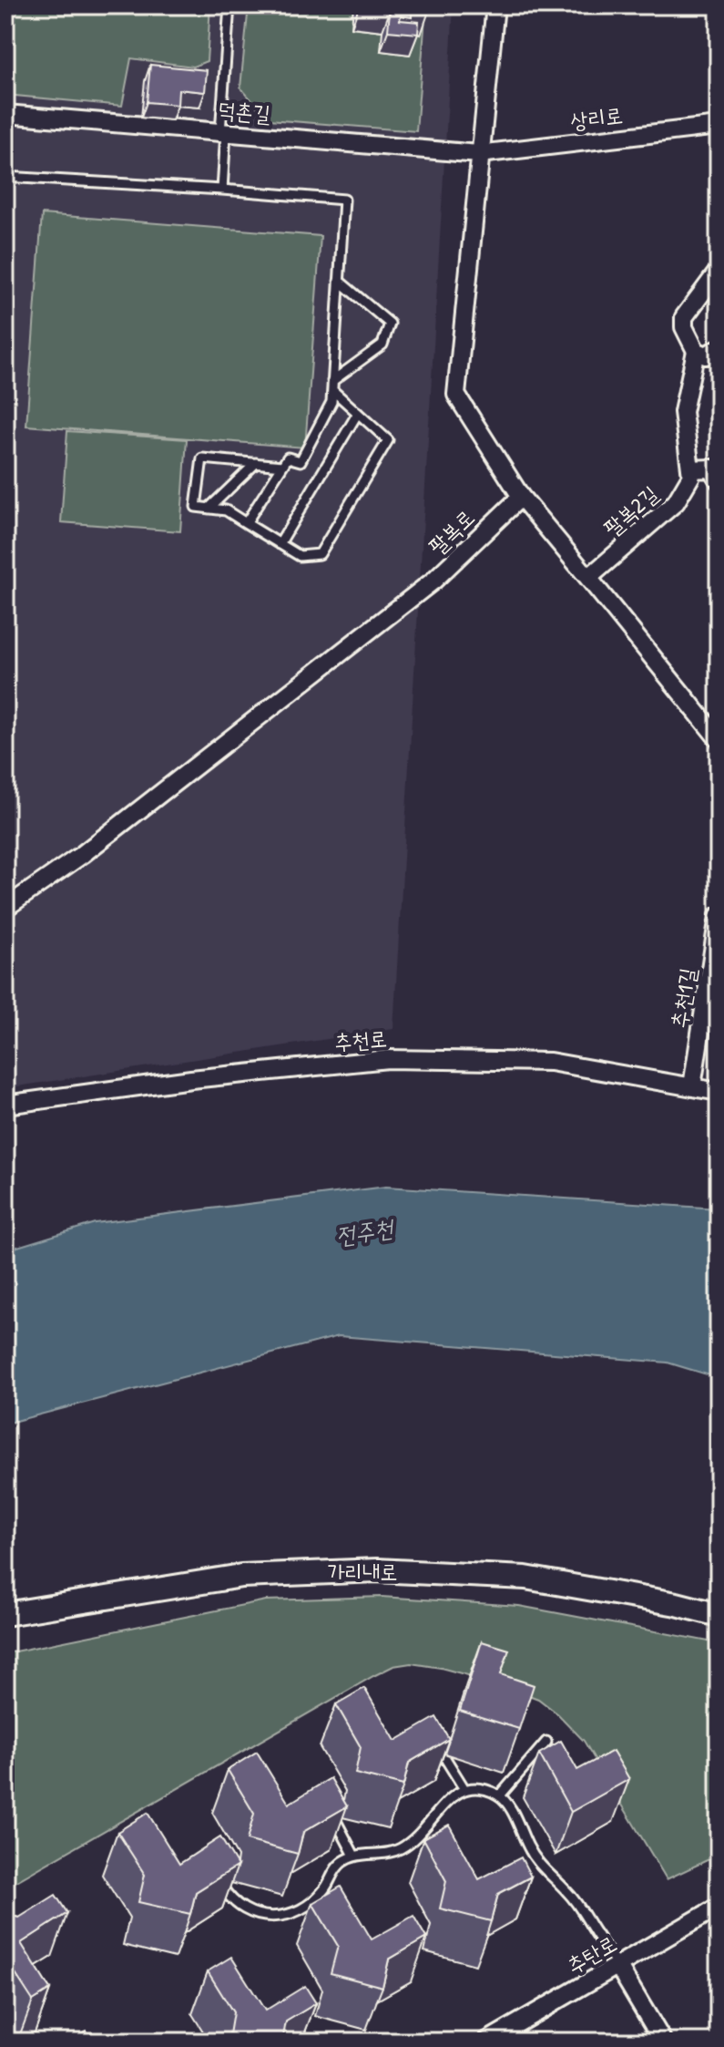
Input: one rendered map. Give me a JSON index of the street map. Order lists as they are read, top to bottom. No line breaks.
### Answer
{"streets":{"street":["덕촌길","상리로","팔복2길","팔복로","추천1길","추천로","가리내로","추탄로"]},"crossings":[["덕촌길","상리로"],["추천1길","추천로"]],"water":["전주천"]}
